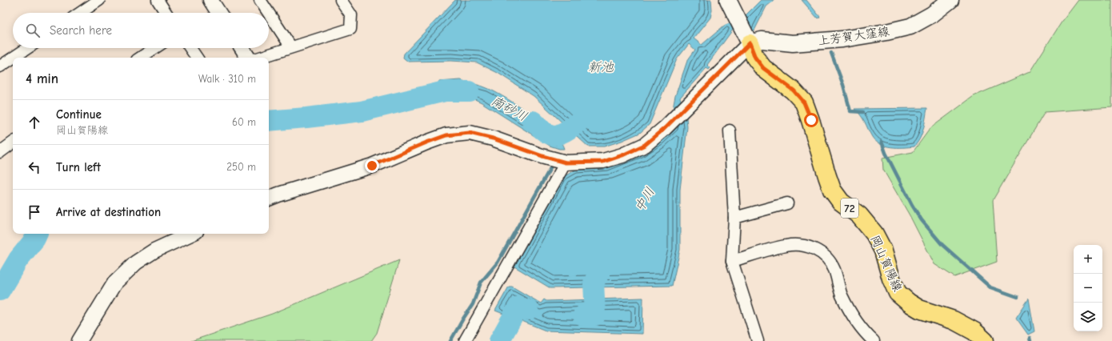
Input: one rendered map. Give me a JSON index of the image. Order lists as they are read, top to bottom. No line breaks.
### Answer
{"streets":{"main road":["上芳賀大窪線","72","岡山賀陽線"]},"crossings":[["上芳賀大窪線","岡山賀陽線"]],"water":["新池","南砂川","中川"],"page":{"search":"Search here","heading":["4 min","Walk · 310 m"],"list":[["Continue","岡山賀陽線","60 m"],["Turn left","250 m"],"Arrive at destination"],"map_buttons":["+","−"]}}
